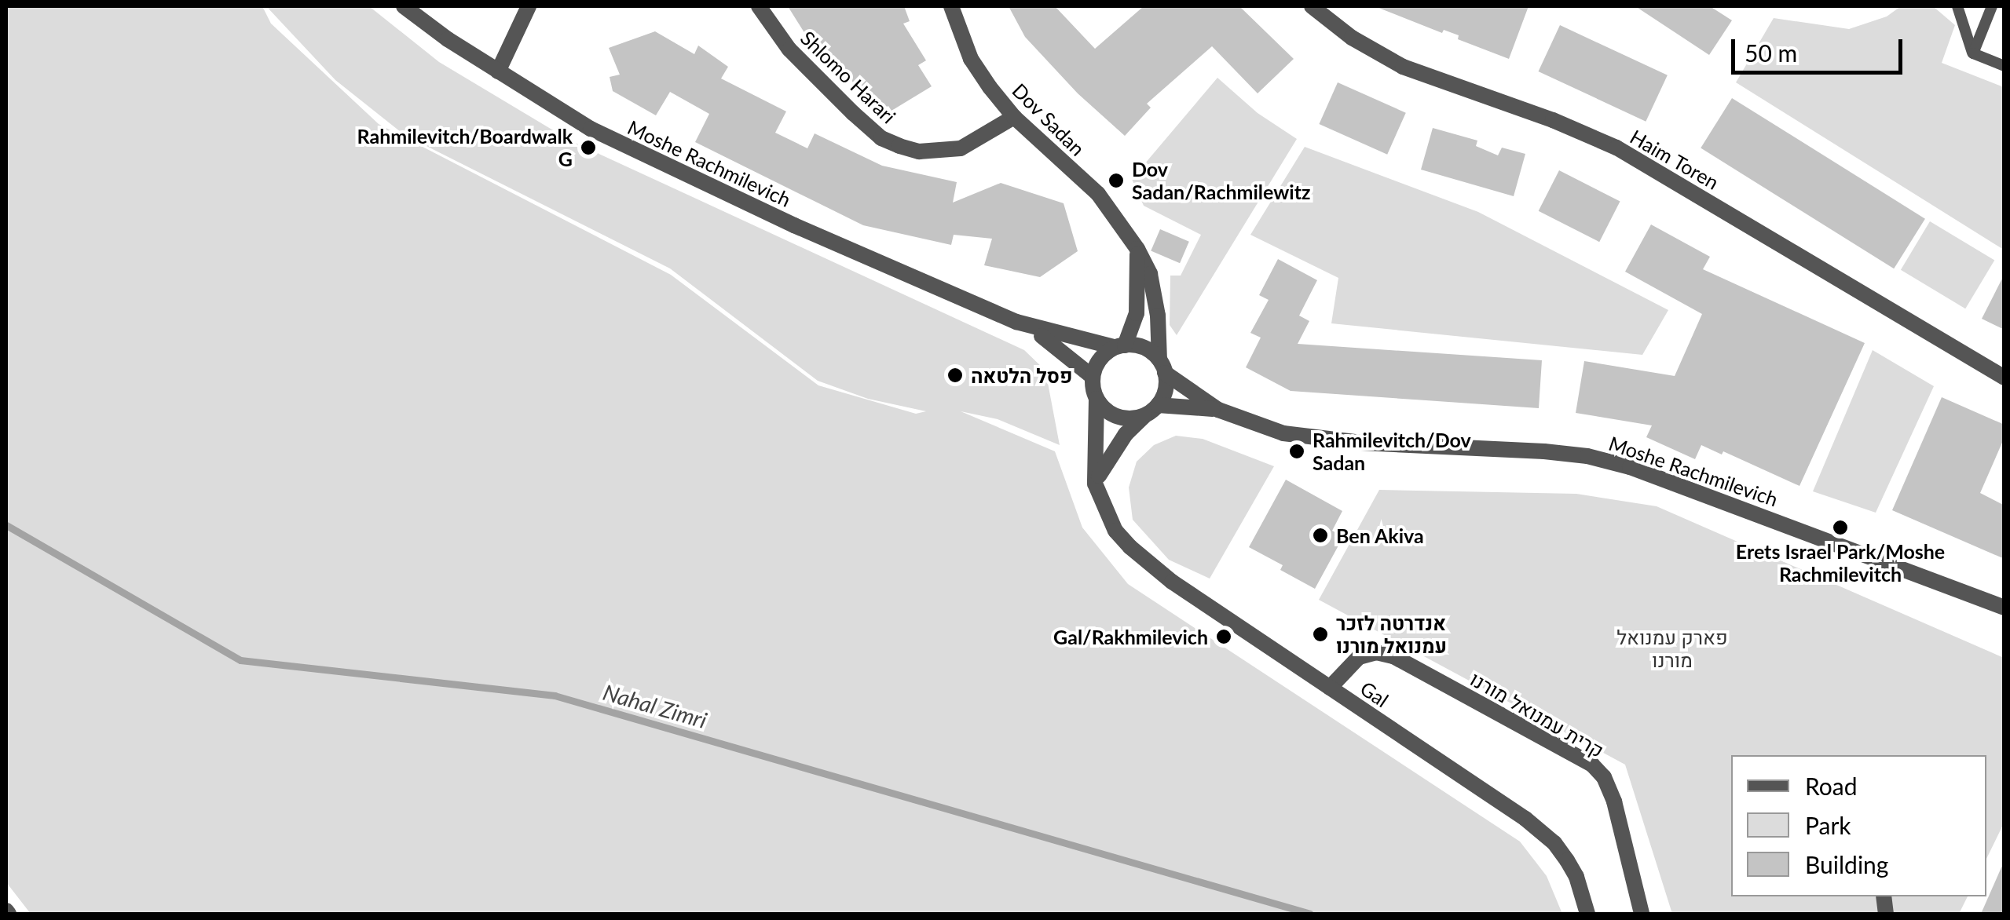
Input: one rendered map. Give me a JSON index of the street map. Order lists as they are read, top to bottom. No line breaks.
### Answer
{"streets":{"street":["Shlomo Harari","Dov Sadan","Haim Toren","Moshe Rachmilevich","Gal","קרית עמנואל מורנו"]},"crossings":[["Shlomo Harari","Dov Sadan"],["Dov Sadan","Moshe Rachmilevich"],["Dov Sadan","Gal"],["Moshe Rachmilevich","Gal"],["Gal","קרית עמנואל מורנו"]],"water":["Nahal Zimri"],"parks":["פארק עמנואל מורנו"],"places":["Rahmilevitch/Boardwalk G","Dov Sadan/Rachmilewitz","פסל הלטאה","Rahmilevitch/Dov Sadan","Erets Israel Park/Moshe Rachmilevitch","Ben Akiva","אנדרטה לזכר עמנואל מורנו","Gal/Rakhmilevich"],"legend":["Road","Park","Building"],"scale_bar":"50 m"}
